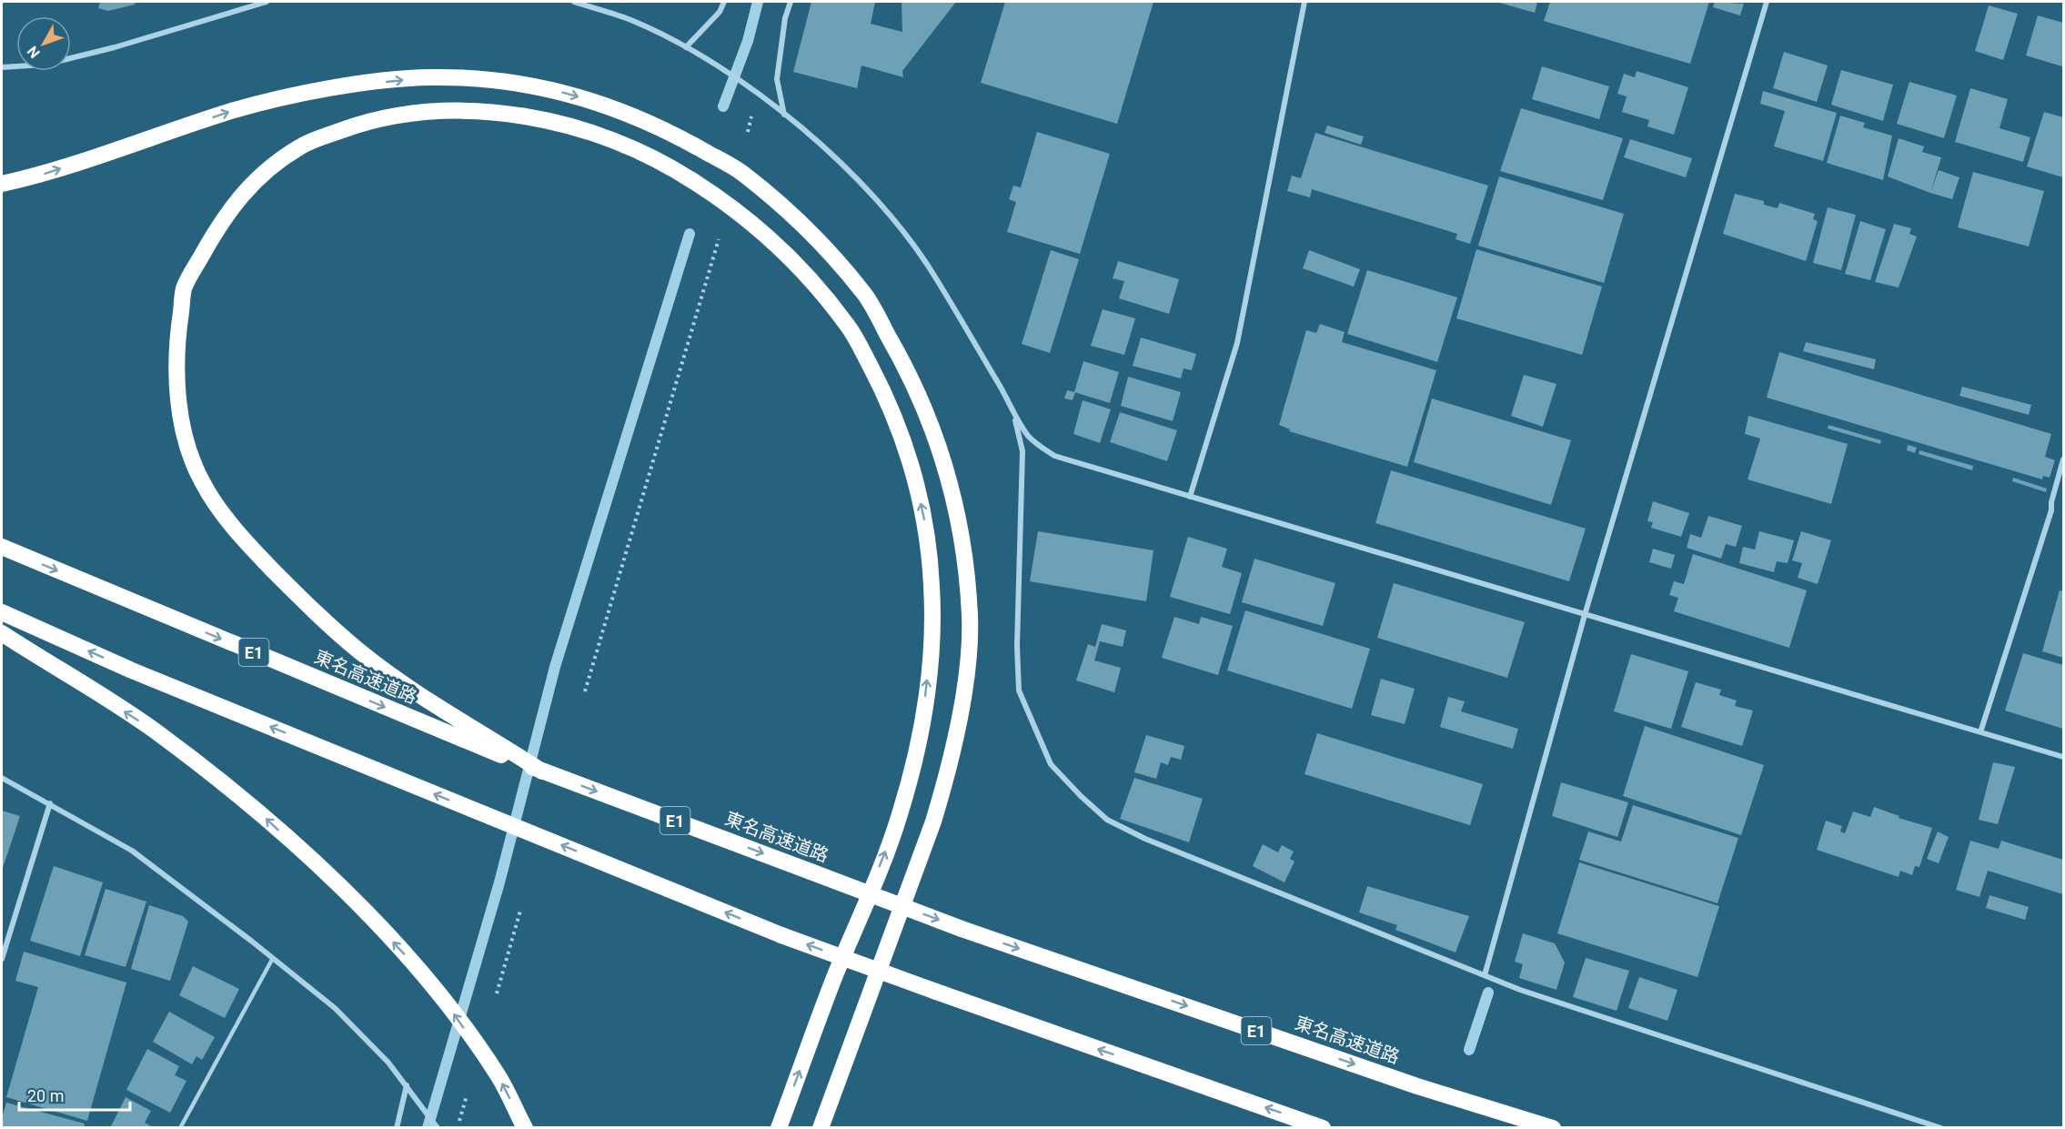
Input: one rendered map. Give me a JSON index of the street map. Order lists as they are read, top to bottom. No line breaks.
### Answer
{"streets":{"highway":["E1","東名高速道路"]},"scale_bar":"20 m","north":"bottom left"}
